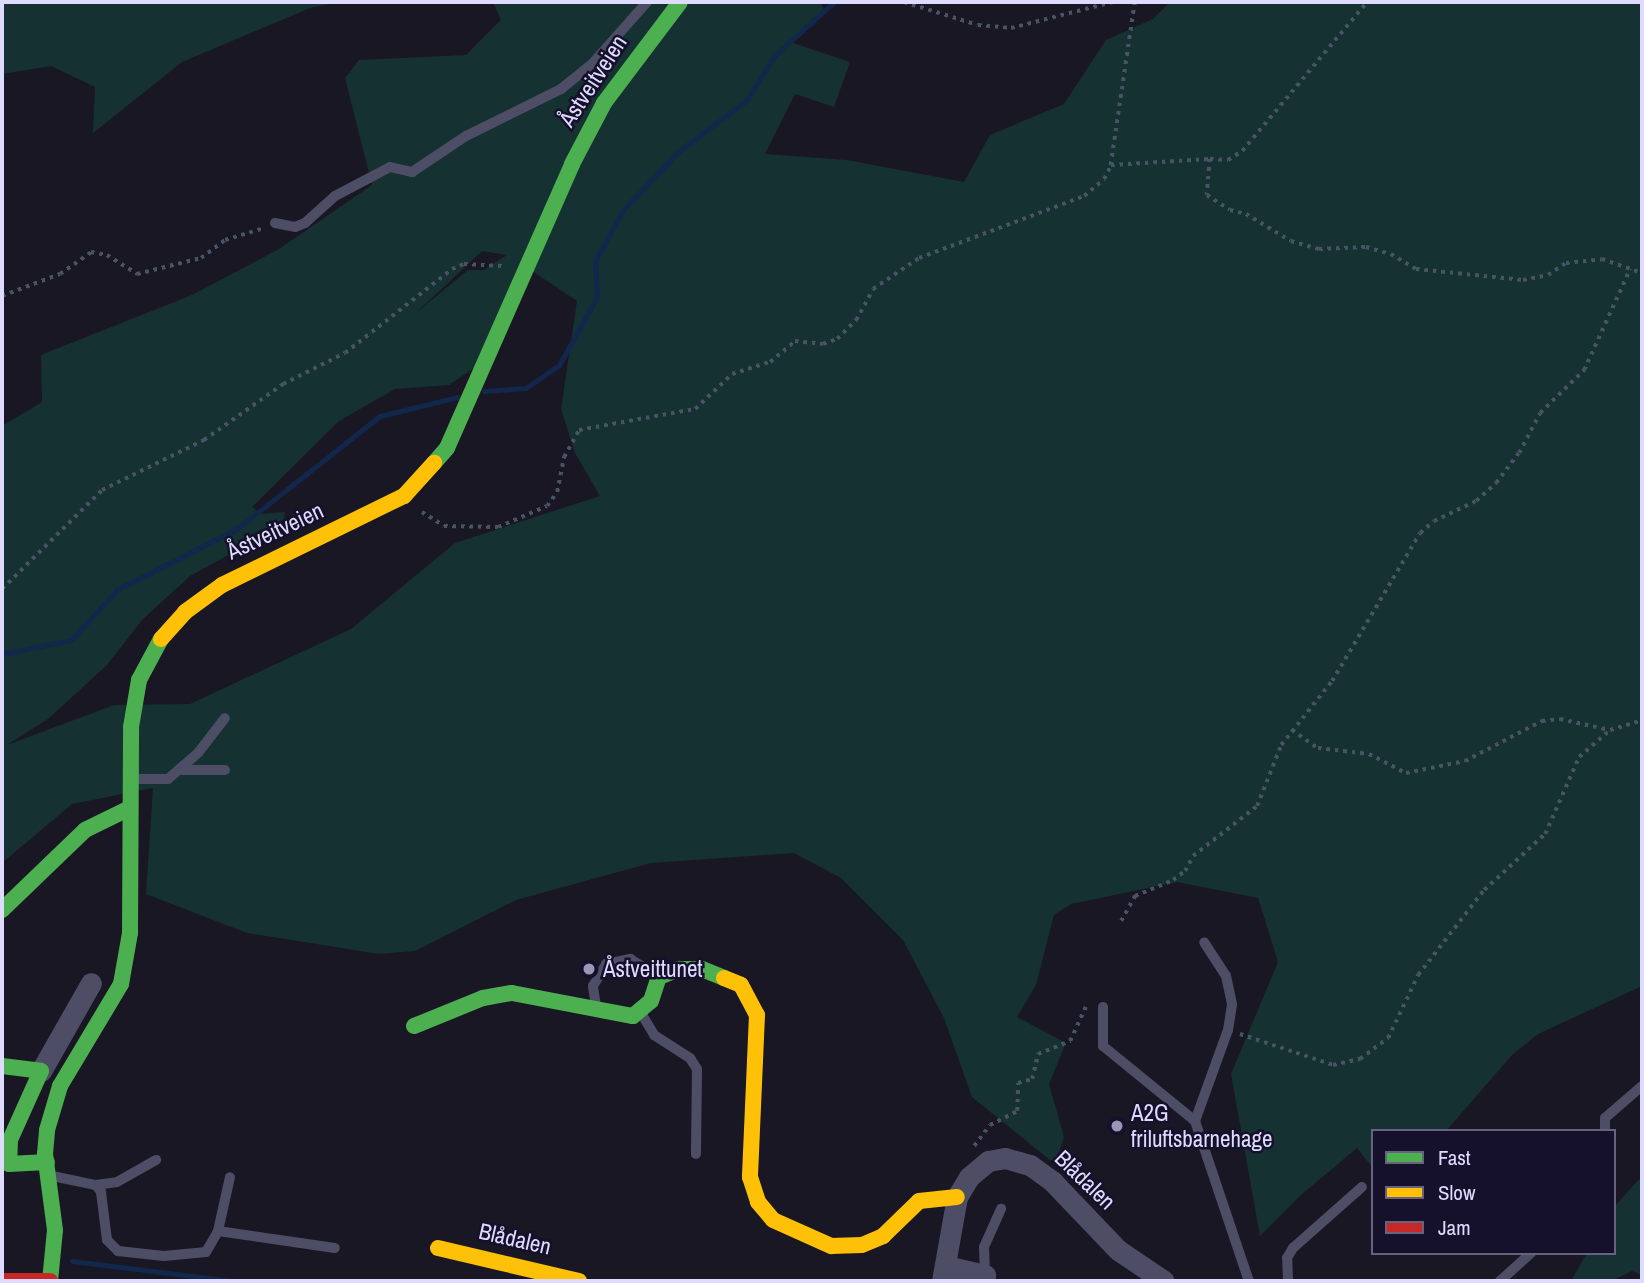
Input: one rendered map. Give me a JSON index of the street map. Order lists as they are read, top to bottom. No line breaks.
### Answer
{"streets":{"street":["Åstveitveien","Blådalen"]},"places":["Åstveittunet","A2G friluftsbarnehage"],"legend":["Fast","Slow","Jam"]}
